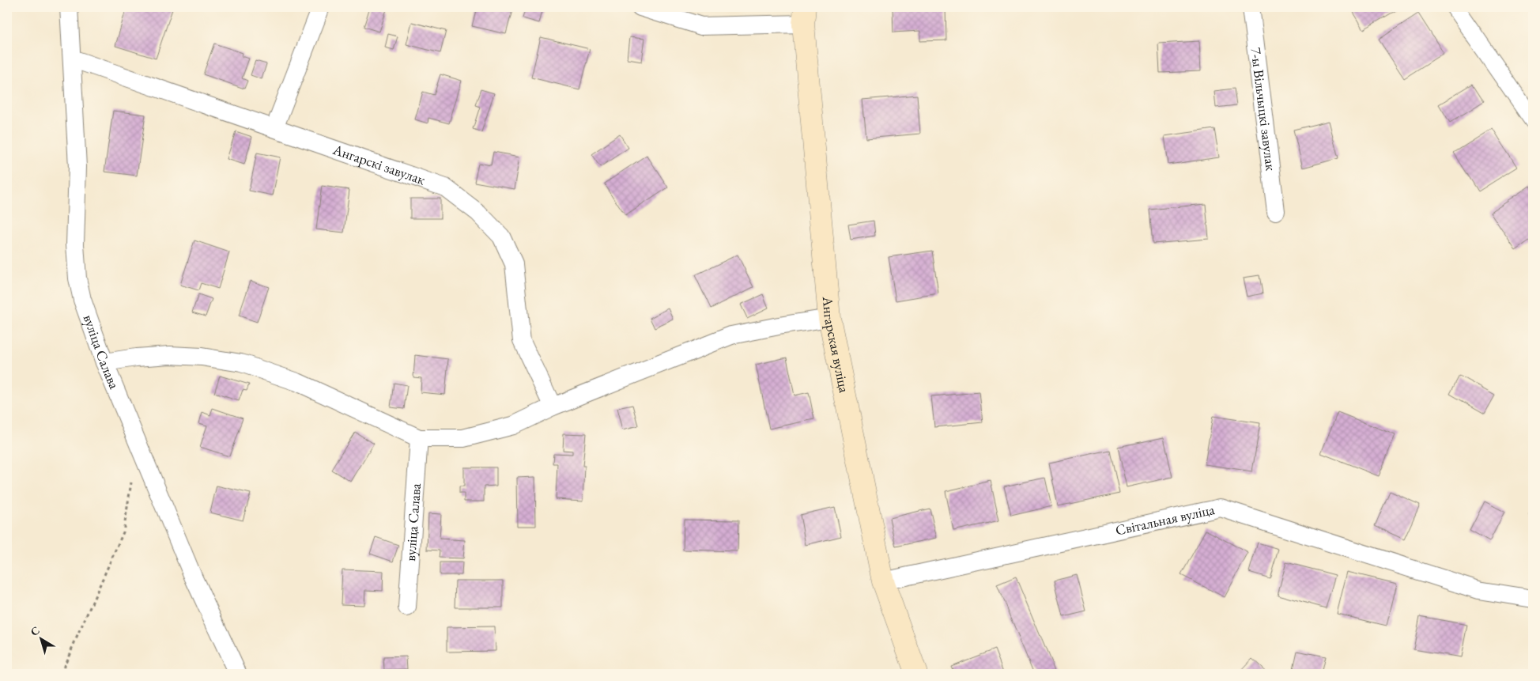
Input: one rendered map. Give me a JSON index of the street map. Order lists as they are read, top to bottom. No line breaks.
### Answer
{"streets":{"street":["7-ы Вільчыцкі завулак","Ангарскі завулак","Ангарская вуліца","вуліца Салава","Світальная вуліца"]},"crossings":[["Ангарскі завулак","вуліца Салава"],["Ангарская вуліца","Світальная вуліца"]],"north":"top left"}
